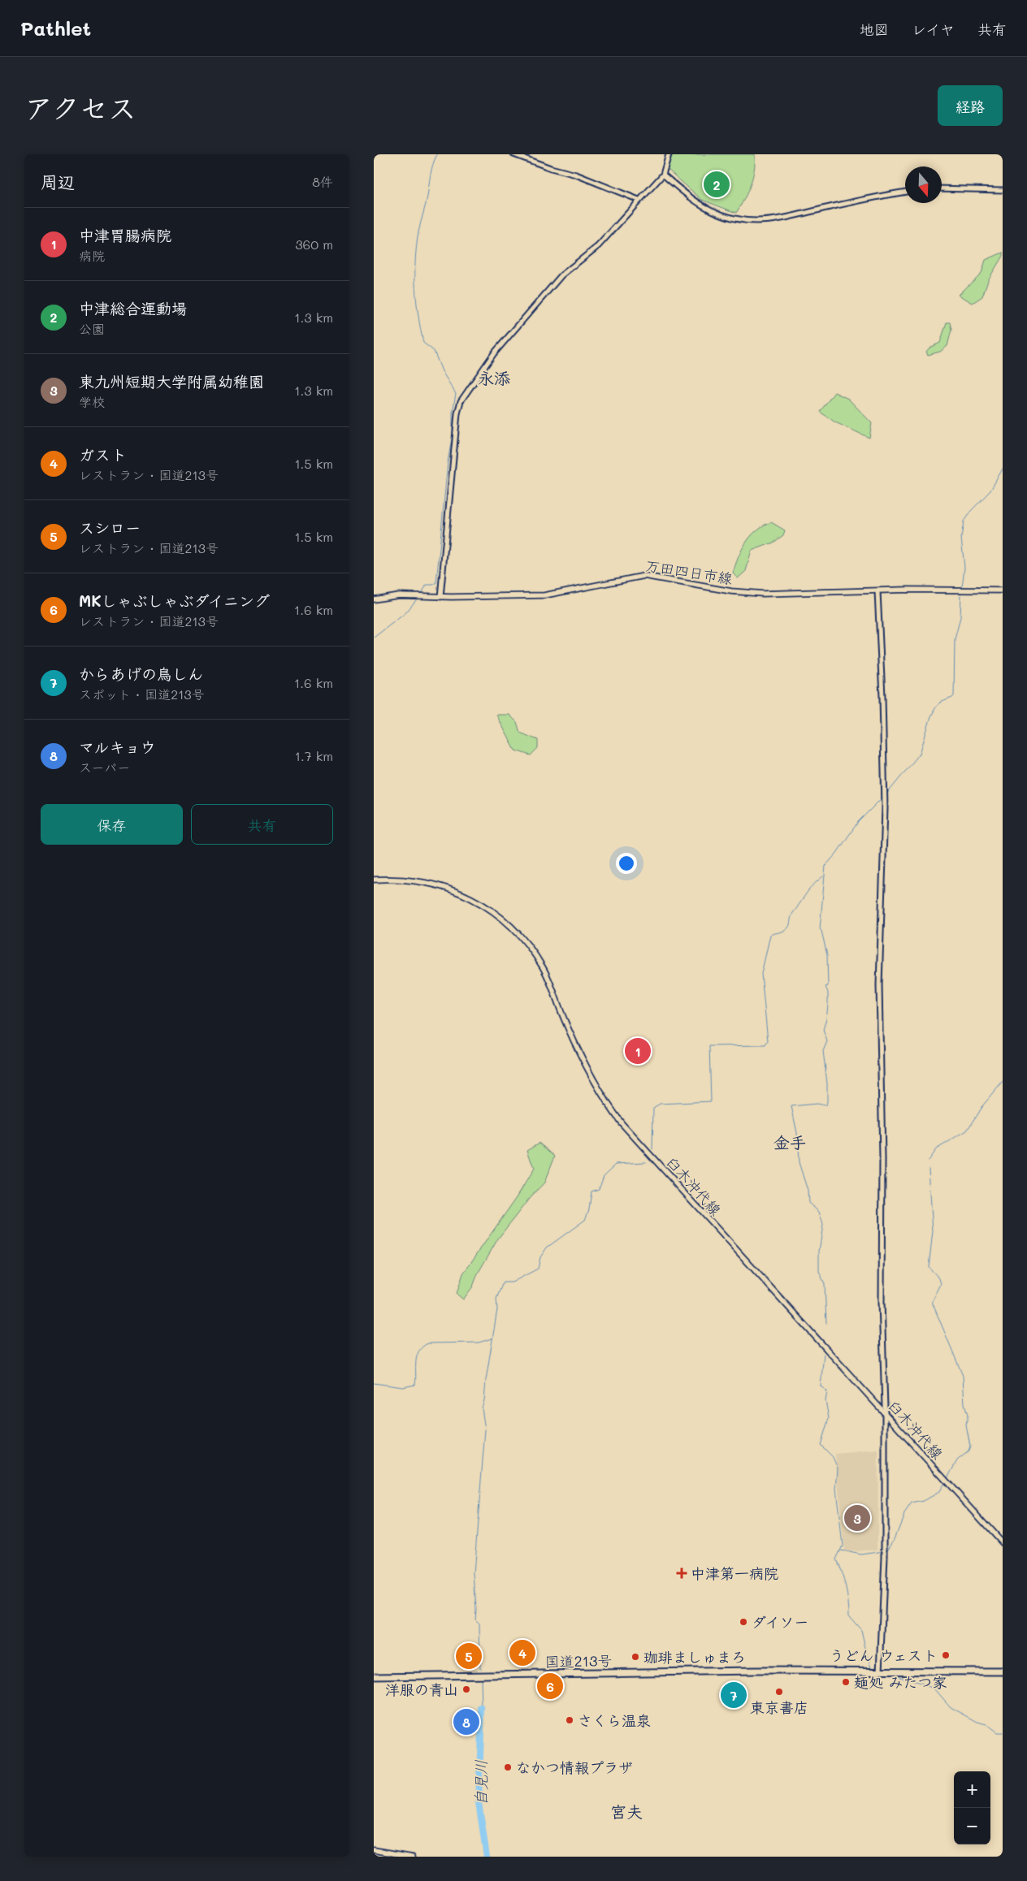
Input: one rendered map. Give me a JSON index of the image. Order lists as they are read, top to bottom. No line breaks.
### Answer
{"streets":{"highway":["国道213号"],"main road":["万田四日市線","臼木沖代線"]},"districts":["永添","金手","宮夫"],"water":["自見川"],"places":{"health":["中津第一病院"],"other":["ダイソー","うどん ウェスト","珈琲ましゅまろ","麺処 みたつ家","洋服の青山","東京書店","さくら温泉","なかつ情報プラザ"]},"north":"bottom","page":{"header":"Pathlet","nav":["地図","レイヤ","共有"],"title":"アクセス","buttons":["経路",["保存","共有"]],"heading":["周辺","8件"],"pins":["2","1","3","4","5","6","7","8"],"list":[{"mark":"1","name":"中津胃腸病院","note":"病院","value":"360 m"},{"mark":"2","name":"中津総合運動場","note":"公園","value":"1.3 km"},{"mark":"3","name":"東九州短期大学附属幼稚園","note":"学校","value":"1.3 km"},{"mark":"4","name":"ガスト","note":"レストラン · 国道213号","value":"1.5 km"},{"mark":"5","name":"スシロー","note":"レストラン · 国道213号","value":"1.5 km"},{"mark":"6","name":"MKしゃぶしゃぶダイニング","note":"レストラン · 国道213号","value":"1.6 km"},{"mark":"7","name":"からあげの鳥しん","note":"スポット · 国道213号","value":"1.6 km"},{"mark":"8","name":"マルキョウ","note":"スーパー","value":"1.7 km"}],"map_buttons":["+","−"]}}
